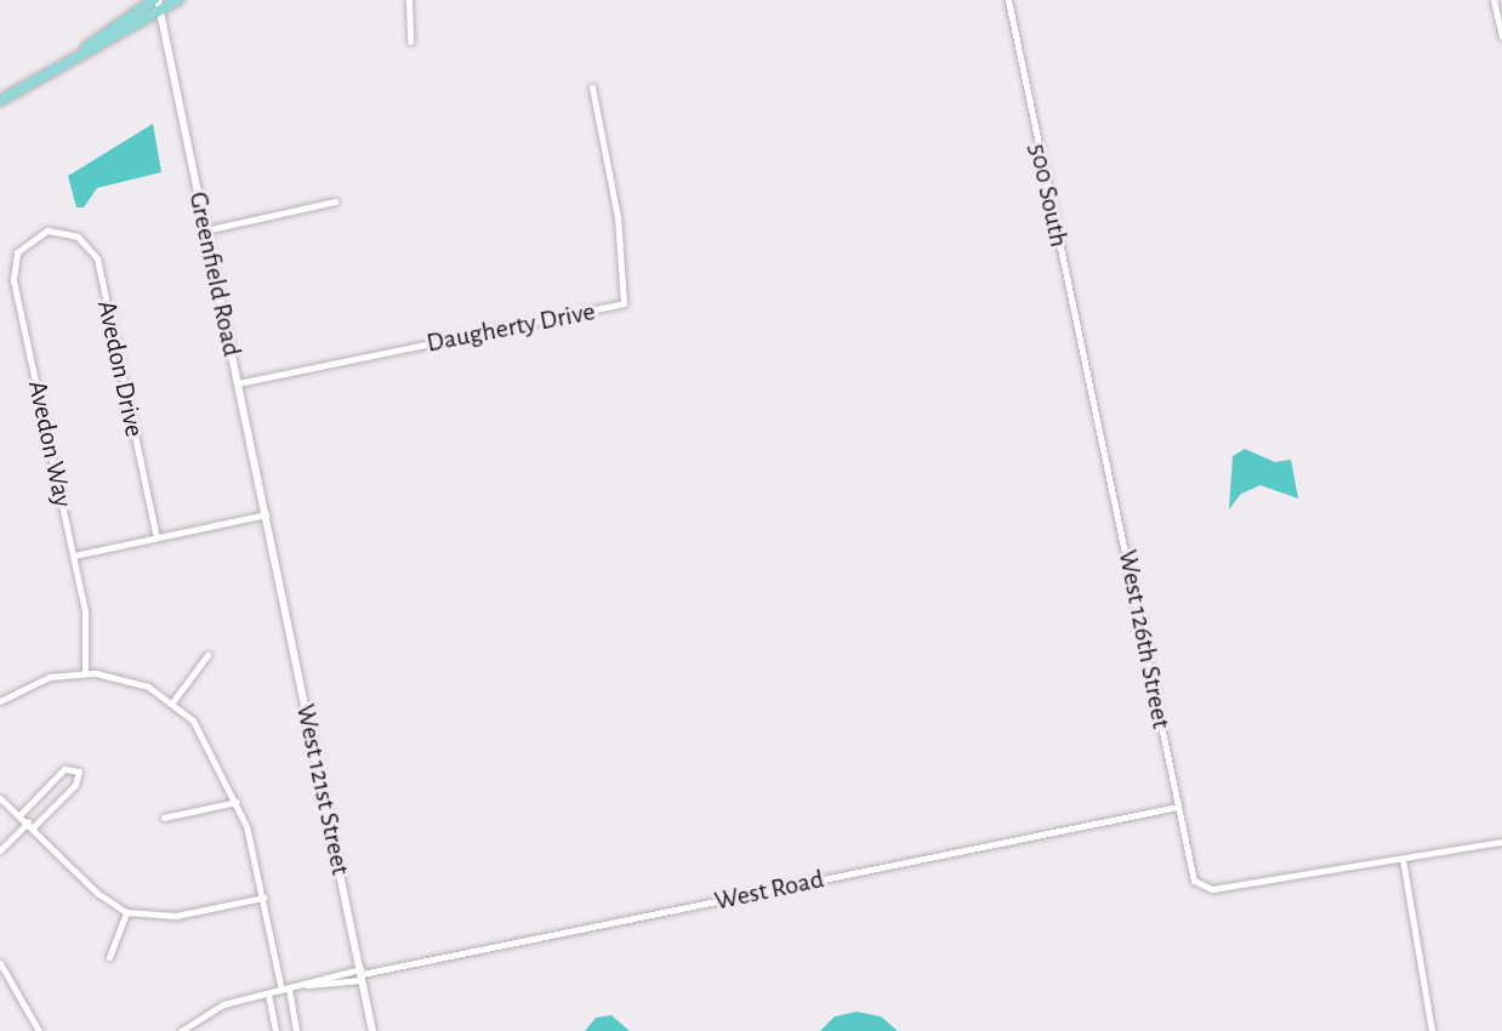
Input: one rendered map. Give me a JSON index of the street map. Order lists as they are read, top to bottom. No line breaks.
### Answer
{"streets":{"street":["500 South","Greenfield Road","Daugherty Drive","Avedon Drive","Avedon Way","West 126th Street","West 121st Street","West Road"]},"crossings":[["500 South","West 126th Street"],["Greenfield Road","Daugherty Drive"],["Greenfield Road","West 121st Street"],["Avedon Drive","Avedon Way"],["West 126th Street","West Road"],["West 121st Street","West Road"]]}
